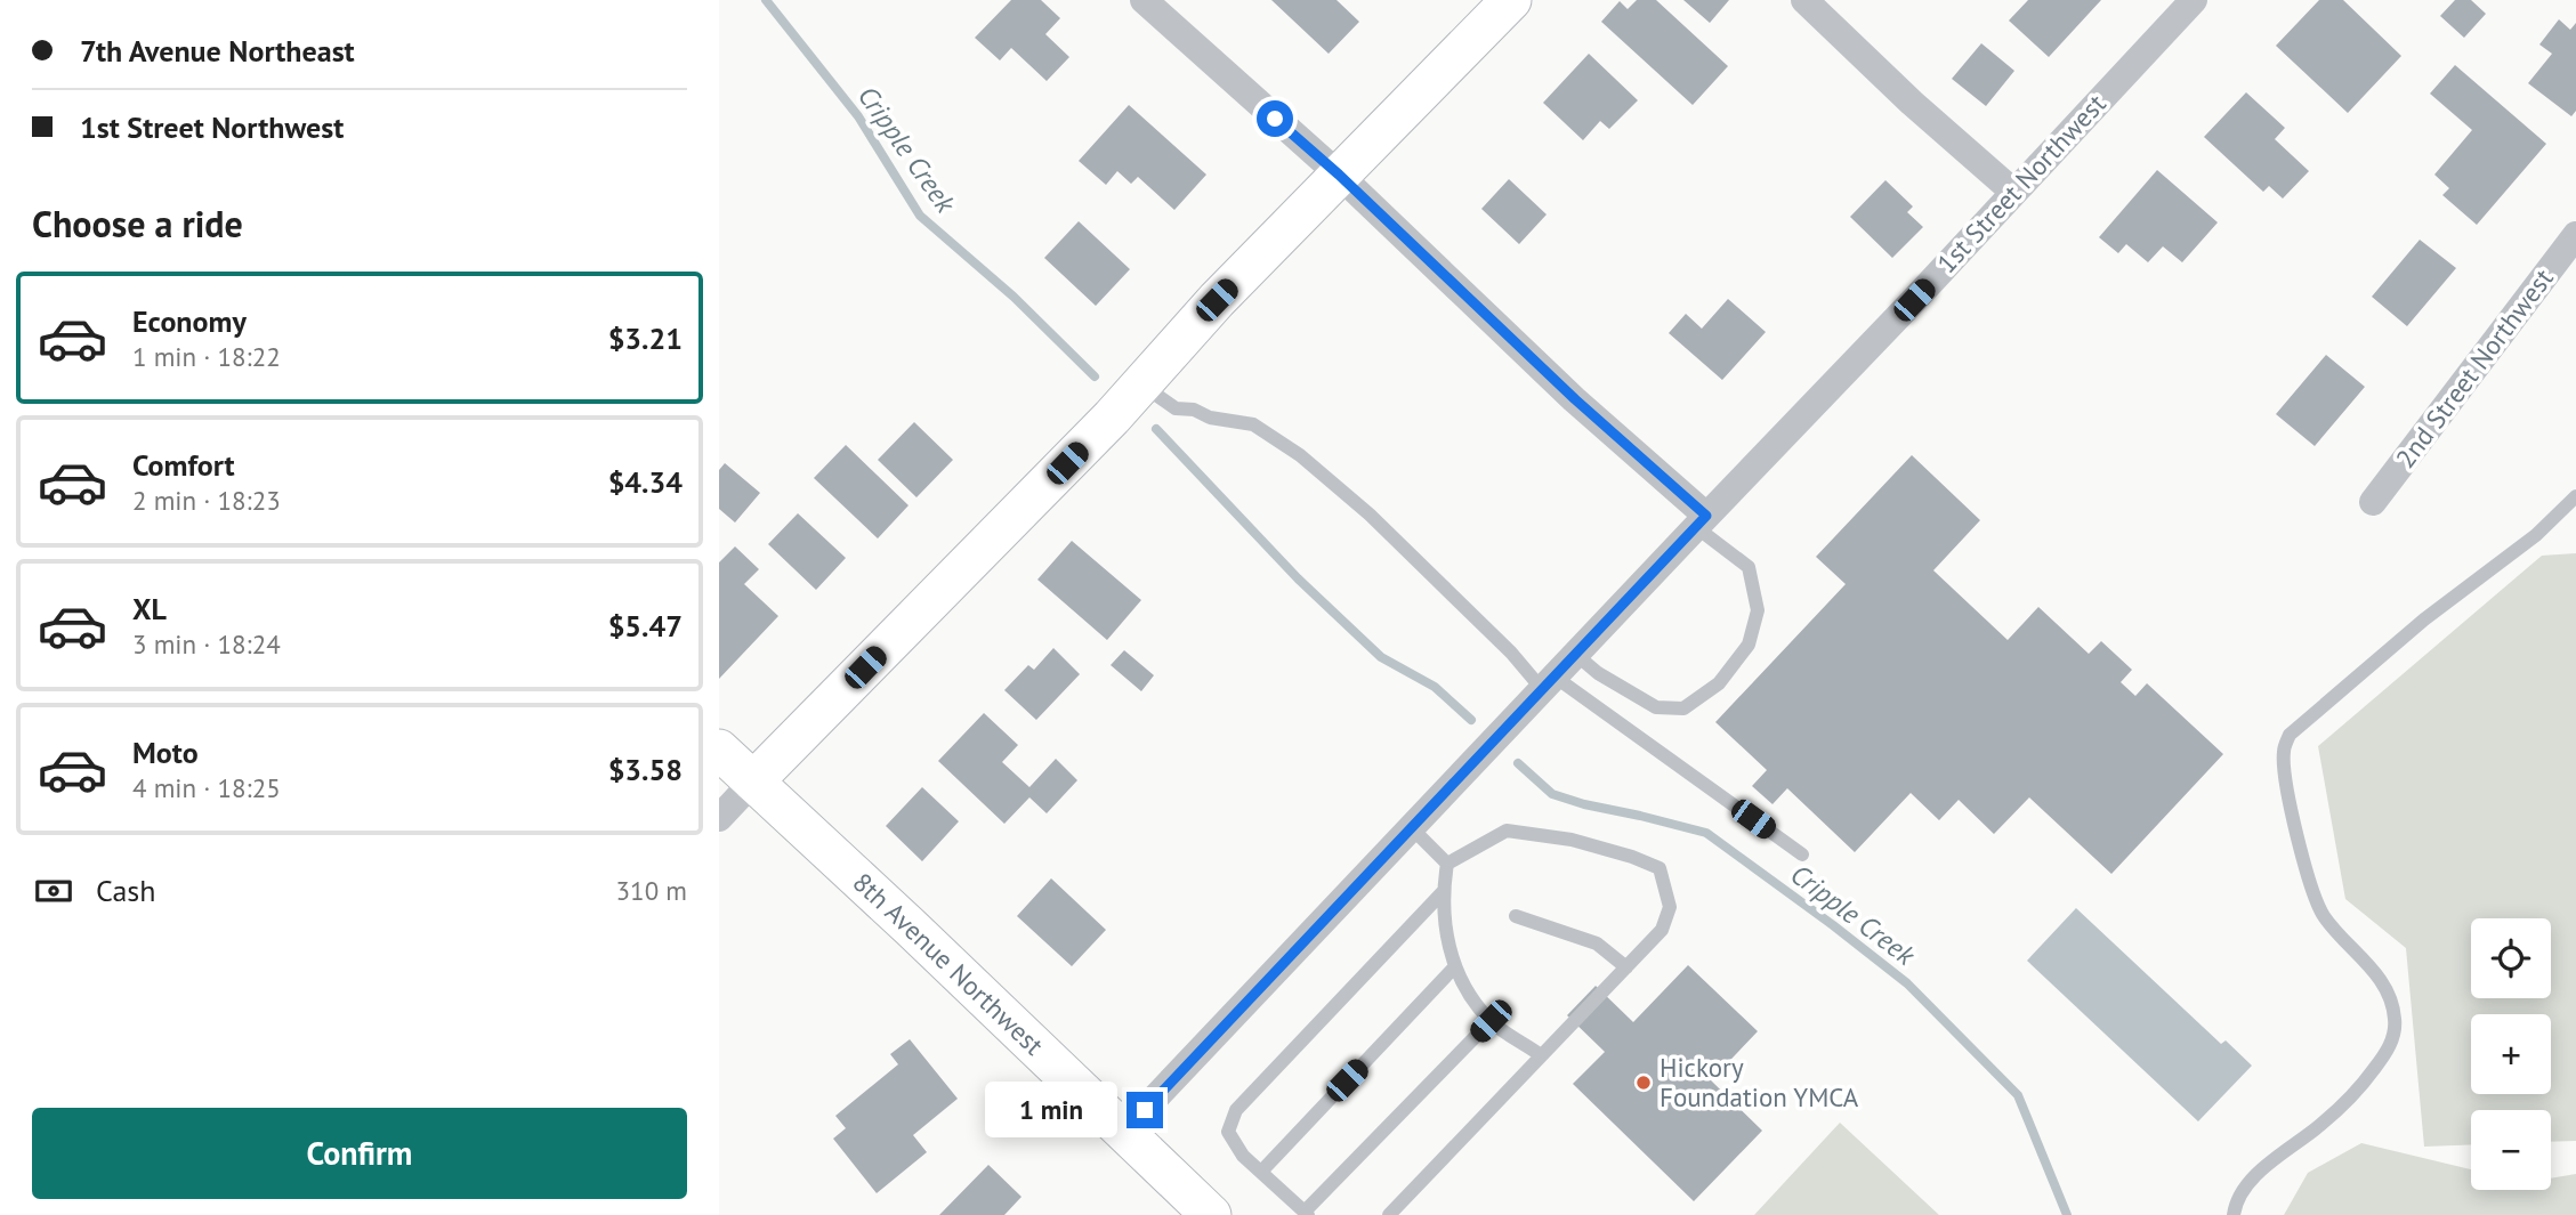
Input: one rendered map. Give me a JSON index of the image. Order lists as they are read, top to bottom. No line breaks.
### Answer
{"streets":{"street":["1st Street Northwest","2nd Street Northwest","8th Avenue Northwest"]},"crossings":[["1st Street Northwest","8th Avenue Northwest"]],"water":["Cripple Creek"],"places":["Hickory Foundation YMCA"],"page":{"banner":["7th Avenue Northeast","1st Street Northwest"],"heading":"Choose a ride","list":[{"name":"Economy","note":"1 min · 18:22","value":"$3.21"},{"name":"Comfort","note":"2 min · 18:23","value":"$4.34"},{"name":"XL","note":"3 min · 18:24","value":"$5.47"},{"name":"Moto","note":"4 min · 18:25","value":"$3.58"}],"pay":["Cash","310 m"],"map_buttons":["+","−"],"bubble":"1 min","buttons":"Confirm"}}
